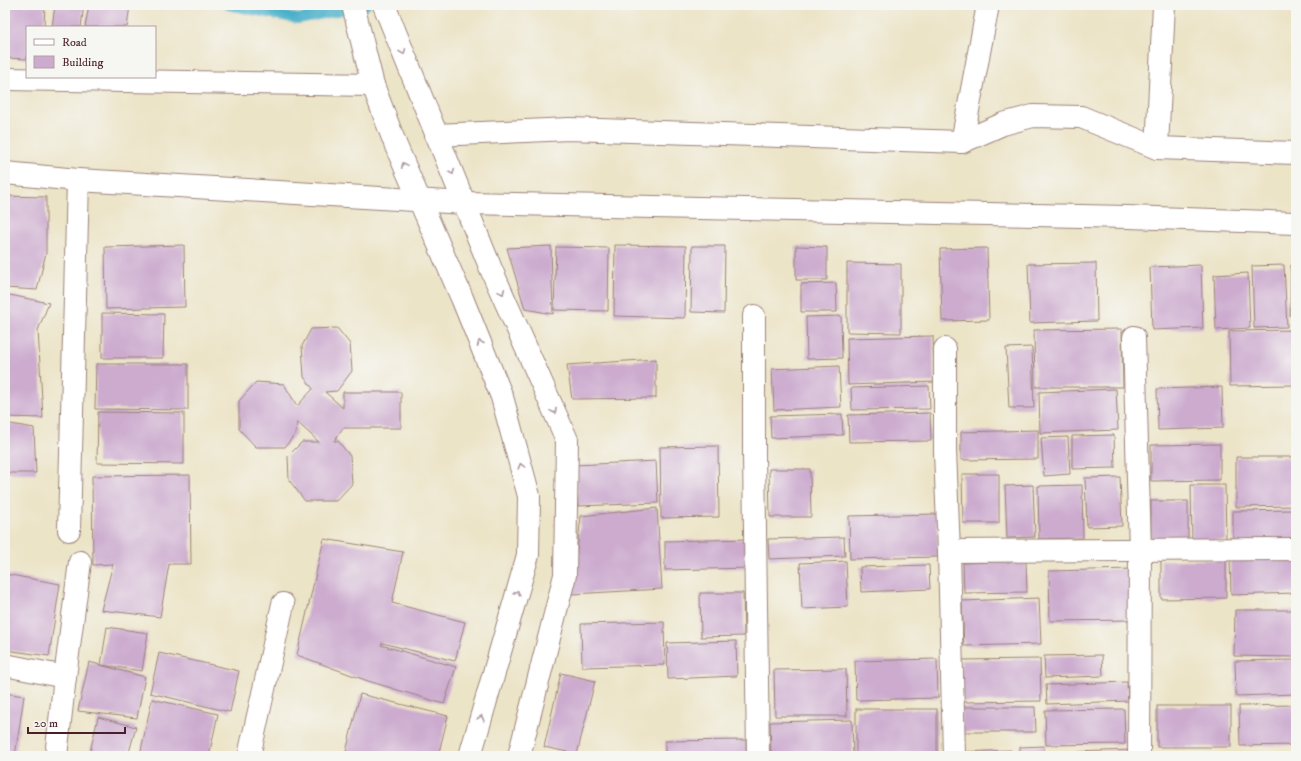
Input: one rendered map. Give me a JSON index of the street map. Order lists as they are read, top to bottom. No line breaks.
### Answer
{"legend":["Road","Building"],"scale_bar":"20 m"}
